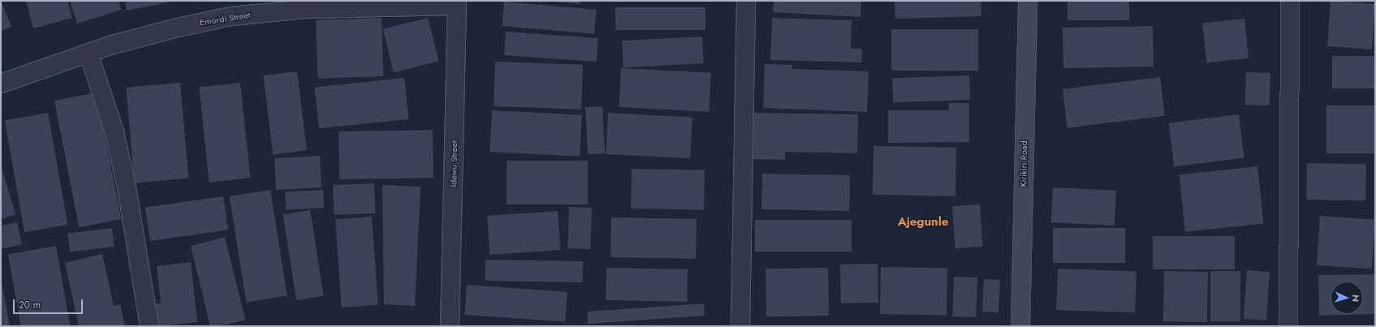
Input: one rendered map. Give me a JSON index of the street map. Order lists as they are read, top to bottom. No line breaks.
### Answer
{"streets":{"main road":["Kirikiri Road"],"street":["Emordi Street","Idewu Street"]},"crossings":[["Emordi Street","Idewu Street"]],"districts":["Ajegunle"],"scale_bar":"20 m","north":"right"}
